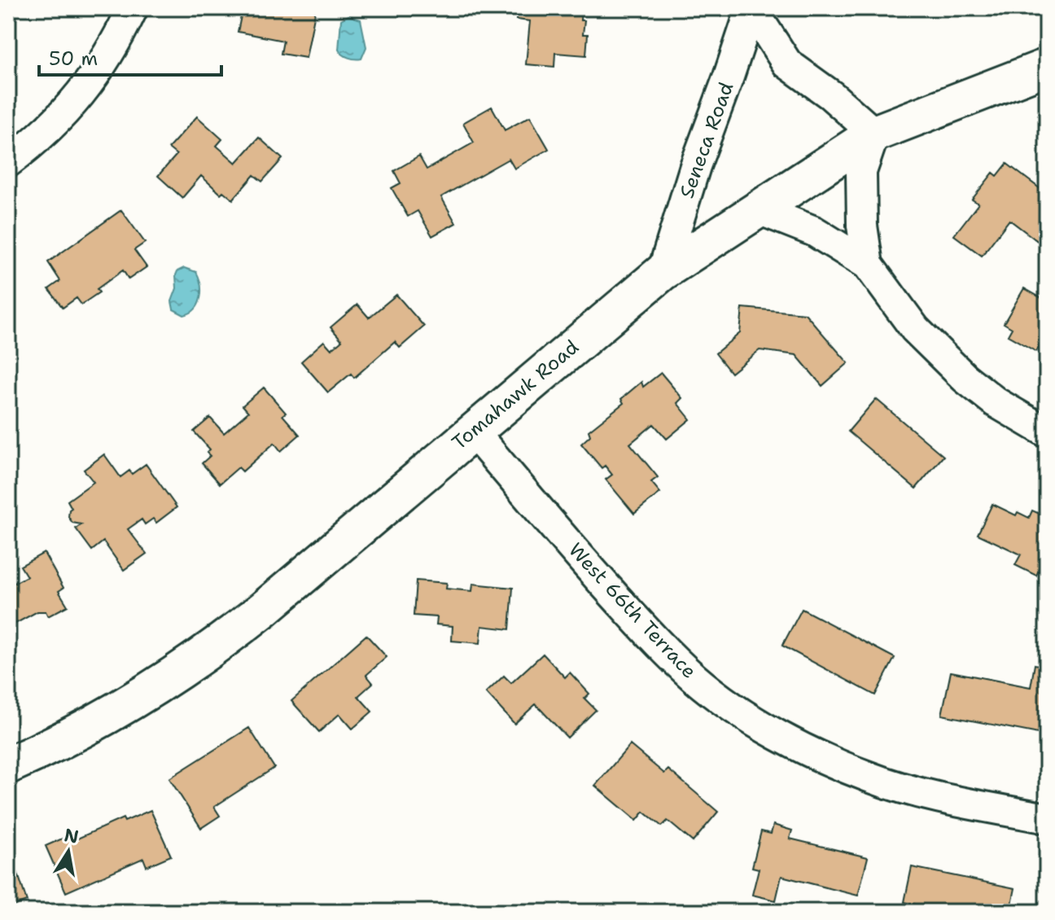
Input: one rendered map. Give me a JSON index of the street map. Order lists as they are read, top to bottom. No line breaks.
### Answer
{"streets":{"street":["Seneca Road","Tomahawk Road","West 66th Terrace"]},"crossings":[["Seneca Road","Tomahawk Road"],["Tomahawk Road","West 66th Terrace"]],"scale_bar":"50 m","north":"top"}
